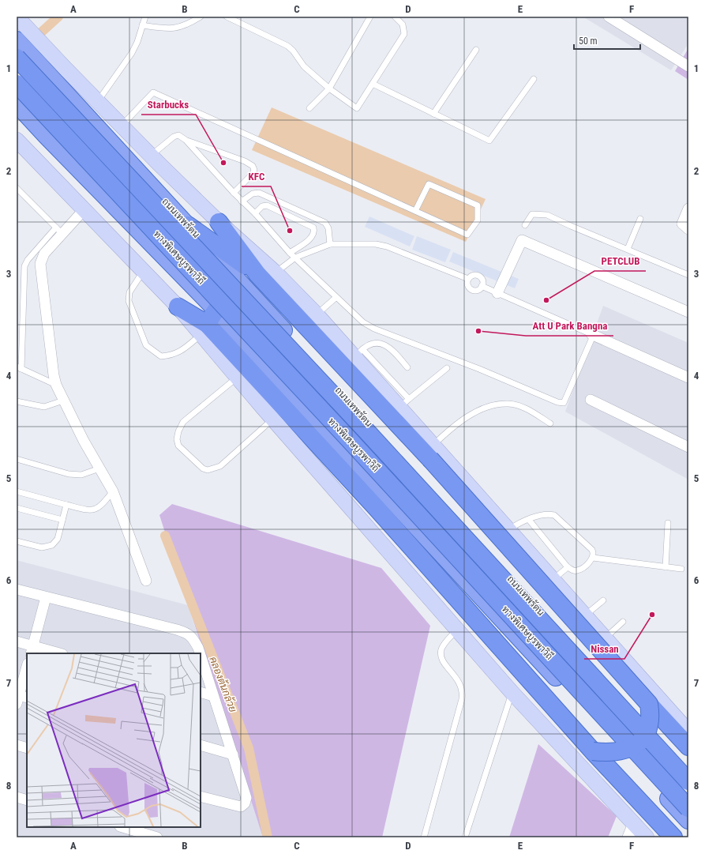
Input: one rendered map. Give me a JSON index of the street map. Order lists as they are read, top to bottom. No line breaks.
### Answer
{"streets":{"highway":["ถนนเทพรัตน","ทางพิเศษบูรพาวิถี"]},"water":["คลองต้นกล้วย"],"places":["Starbucks","KFC","PETCLUB","Att U Park Bangna","Nissan"],"scale_bar":"50 m","grid":{"columns":["A","B","C","D","E","F"],"rows":["1","2","3","4","5","6","7","8"]}}
